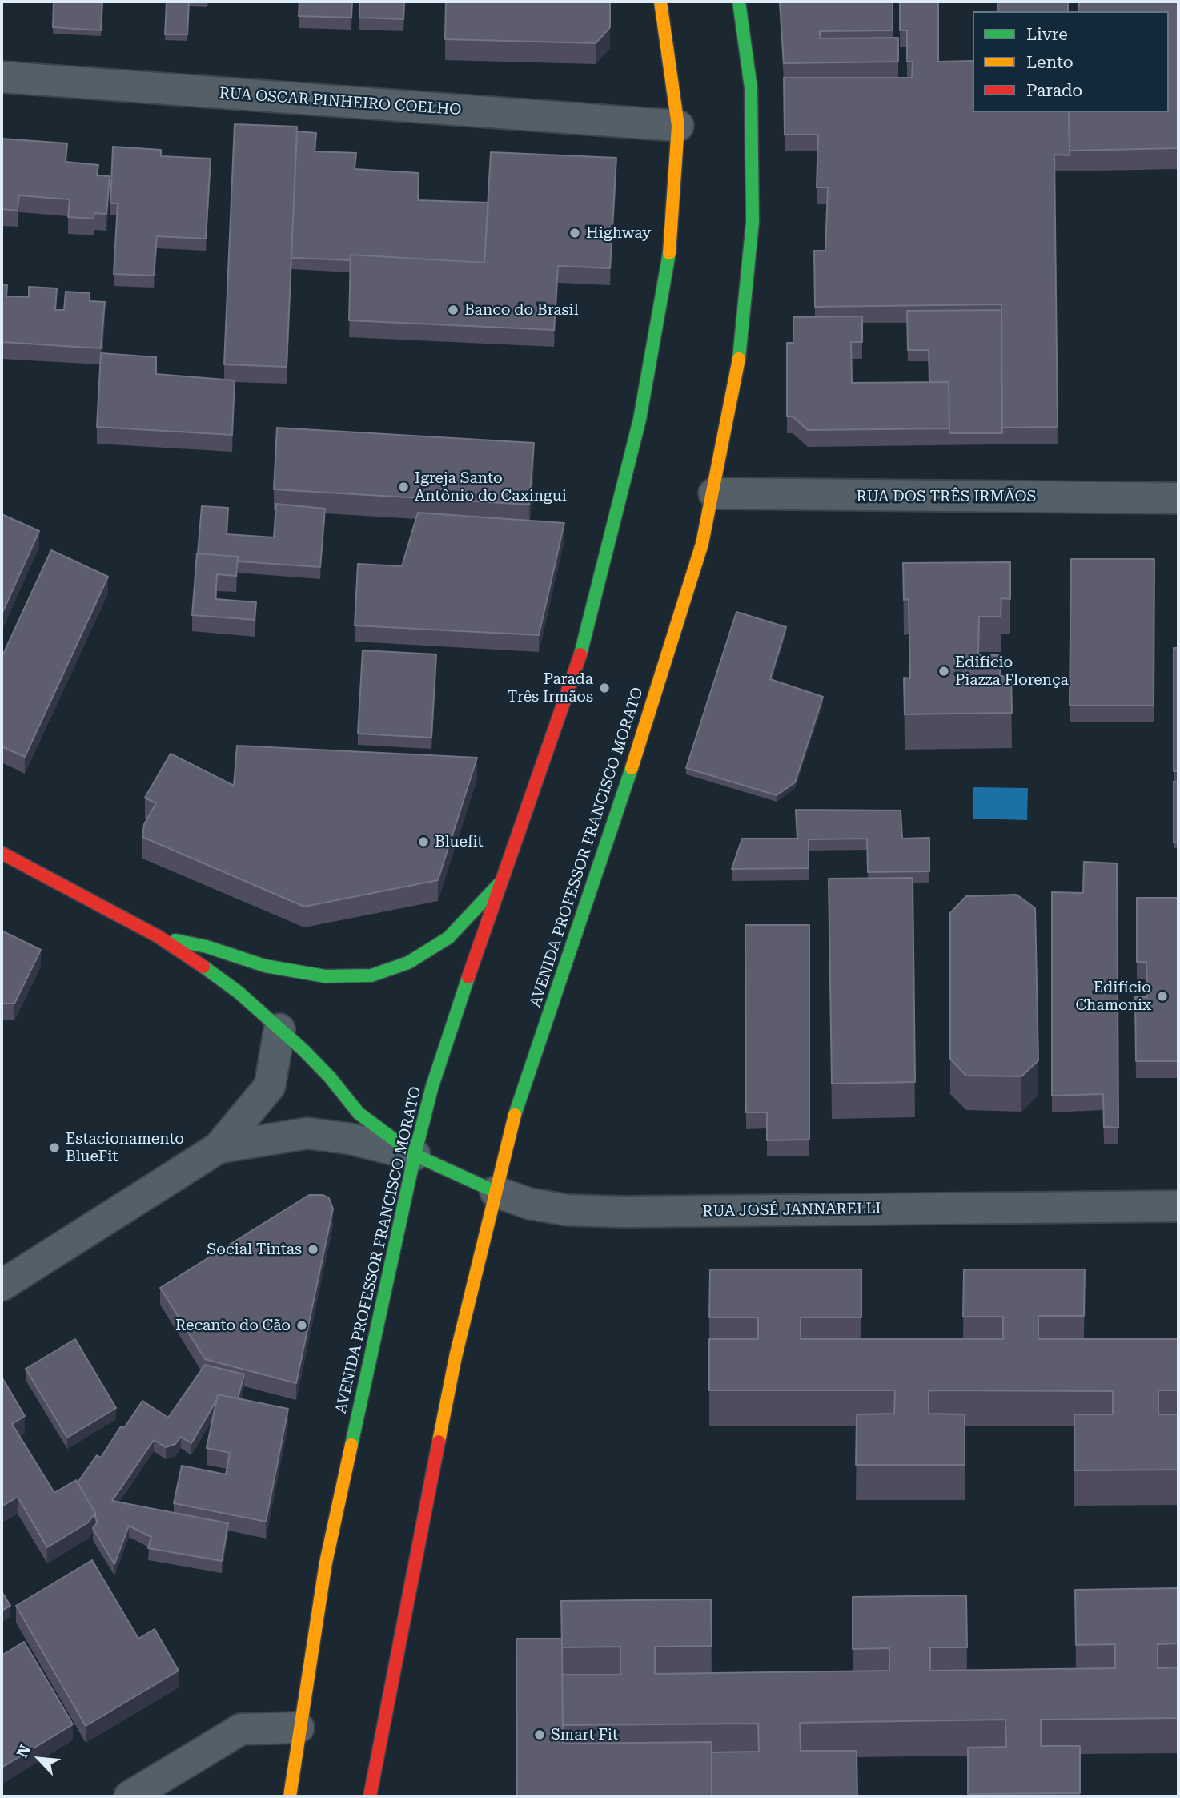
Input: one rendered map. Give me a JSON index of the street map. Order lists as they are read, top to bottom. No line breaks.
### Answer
{"streets":{"main road":["AVENIDA PROFESSOR FRANCISCO MORATO","RUA JOSÉ JANNARELLI"],"street":["RUA OSCAR PINHEIRO COELHO","RUA DOS TRÊS IRMÃOS"]},"crossings":[["RUA OSCAR PINHEIRO COELHO","AVENIDA PROFESSOR FRANCISCO MORATO"],["RUA DOS TRÊS IRMÃOS","AVENIDA PROFESSOR FRANCISCO MORATO"],["AVENIDA PROFESSOR FRANCISCO MORATO","RUA JOSÉ JANNARELLI"]],"places":["Highway","Banco do Brasil","Igreja Santo Antônio do Caxingui","Edifício Piazza Florença","Parada Três Irmãos","Bluefit","Edifício Chamonix","Estacionamento BlueFit","Social Tintas","Recanto do Cão","Smart Fit"],"legend":["Livre","Lento","Parado"],"north":"top left"}
